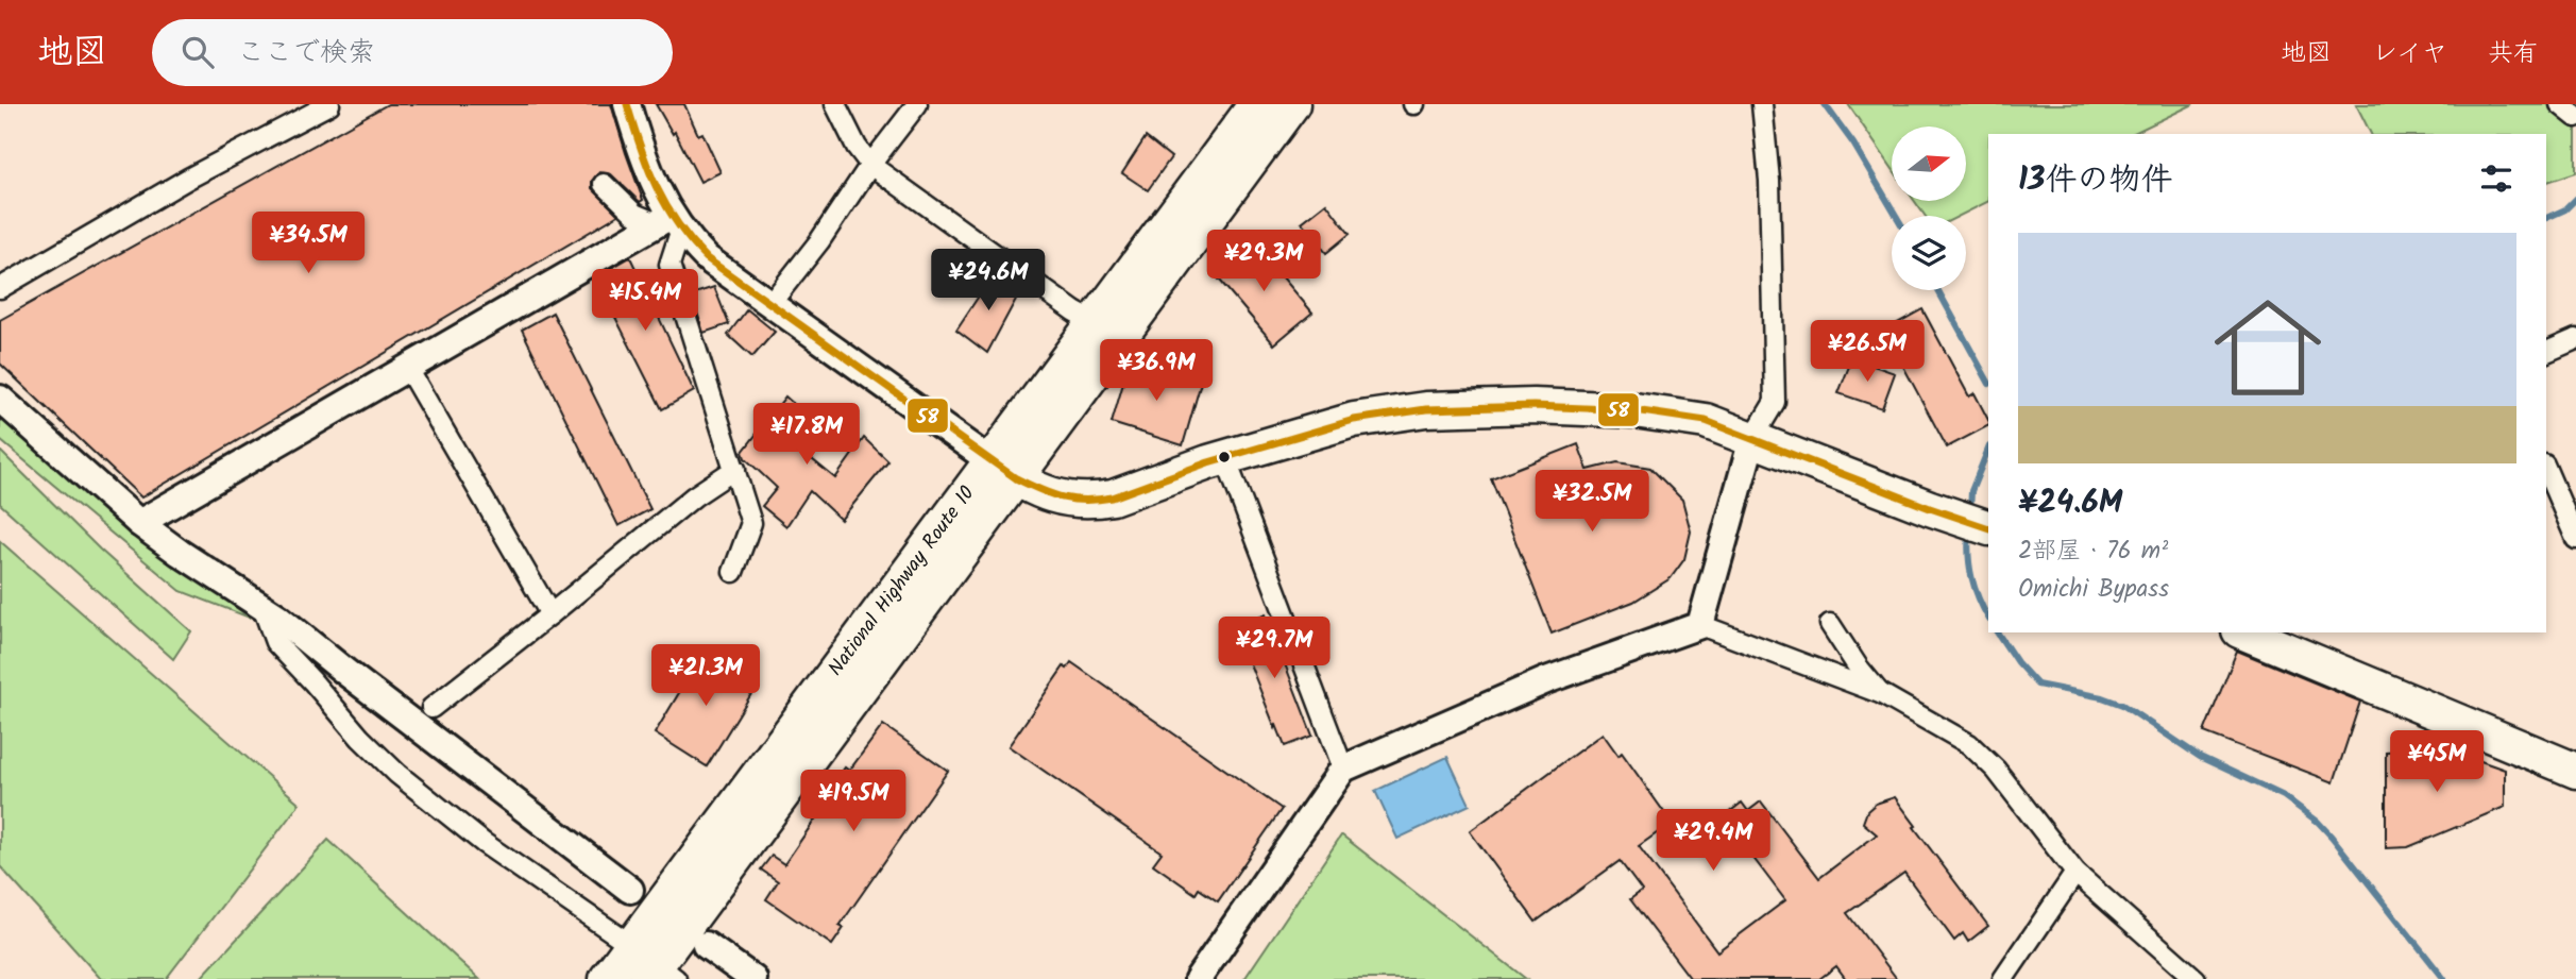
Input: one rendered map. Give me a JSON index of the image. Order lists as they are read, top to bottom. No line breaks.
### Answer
{"streets":{"highway":["National Highway Route 10"]},"lines":["transit line 58"],"north":"right","page":{"header":"地図","search":"ここで検索","nav":["地図","レイヤ","共有"],"heading":"13件の物件","price":["¥34.5M","¥29.3M","¥24.6M","¥15.4M","¥26.5M","¥36.9M","¥17.8M","¥32.5M","¥29.7M","¥21.3M","¥45M","¥19.5M","¥29.4M"],"list":[{"name":"¥24.6M","note":"2部屋 · 76 m² · Omichi Bypass"}]}}
